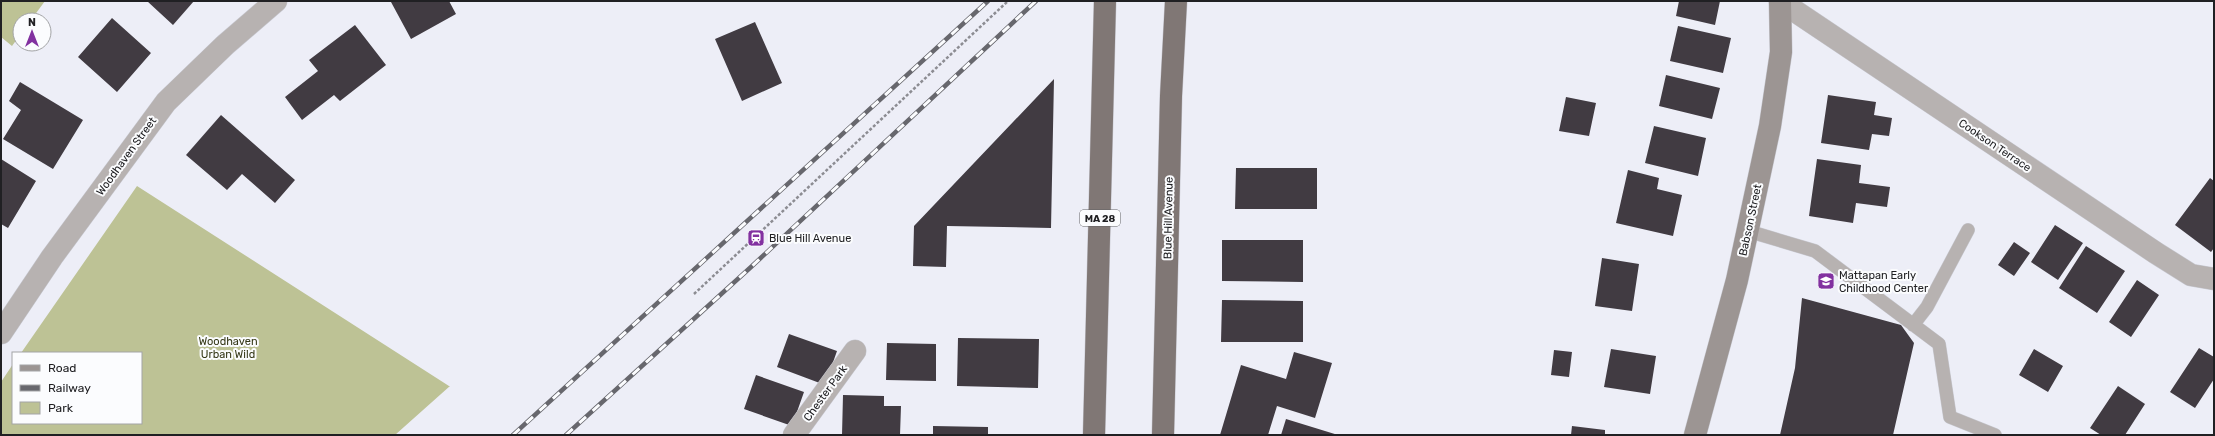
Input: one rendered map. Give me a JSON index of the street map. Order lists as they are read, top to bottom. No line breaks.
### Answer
{"streets":{"highway":["MA 28","Blue Hill Avenue"],"main road":["Babson Street"],"street":["Cookson Terrace","Woodhaven Street","Chester Park"]},"crossings":[["Cookson Terrace","Babson Street"]],"parks":["Woodhaven Urban Wild"],"places":{"station":["Blue Hill Avenue"],"school or university":["Mattapan Early Childhood Center"]},"legend":["Road","Railway","Park"],"north":"top"}
